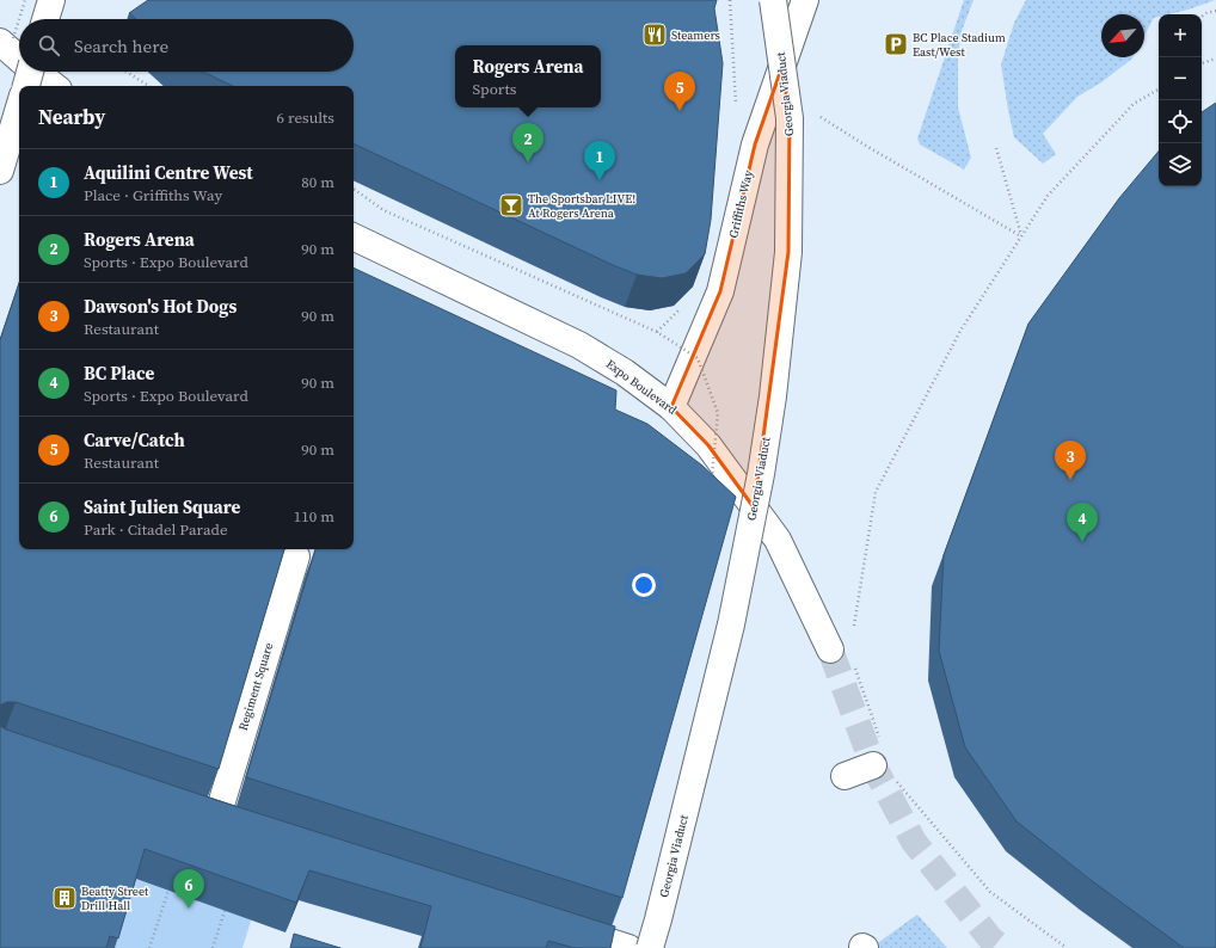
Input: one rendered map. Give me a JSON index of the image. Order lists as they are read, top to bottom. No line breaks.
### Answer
{"streets":{"main road":["Georgia Viaduct","Griffiths Way","Expo Boulevard","Regiment Square"]},"crossings":[["Griffiths Way","Expo Boulevard"]],"places":{"restaurant":["Steamers"],"parking":["BC Place Stadium East/West"],"bar":["The Sportsbar LIVE! At Rogers Arena"],"building":["Beatty Street Drill Hall"]},"north":"bottom left","page":{"map_buttons":["+","−"],"search":"Search here","popup":["Rogers Arena","Sports"],"pins":["5","2","1","3","4","6"],"heading":["Nearby","6 results"],"list":[{"mark":"1","name":"Aquilini Centre West","note":"Place · Griffiths Way","value":"80 m"},{"mark":"2","name":"Rogers Arena","note":"Sports · Expo Boulevard","value":"90 m"},{"mark":"3","name":"Dawson's Hot Dogs","note":"Restaurant","value":"90 m"},{"mark":"4","name":"BC Place","note":"Sports · Expo Boulevard","value":"90 m"},{"mark":"5","name":"Carve/Catch","note":"Restaurant","value":"90 m"},{"mark":"6","name":"Saint Julien Square","note":"Park · Citadel Parade","value":"110 m"}]}}
